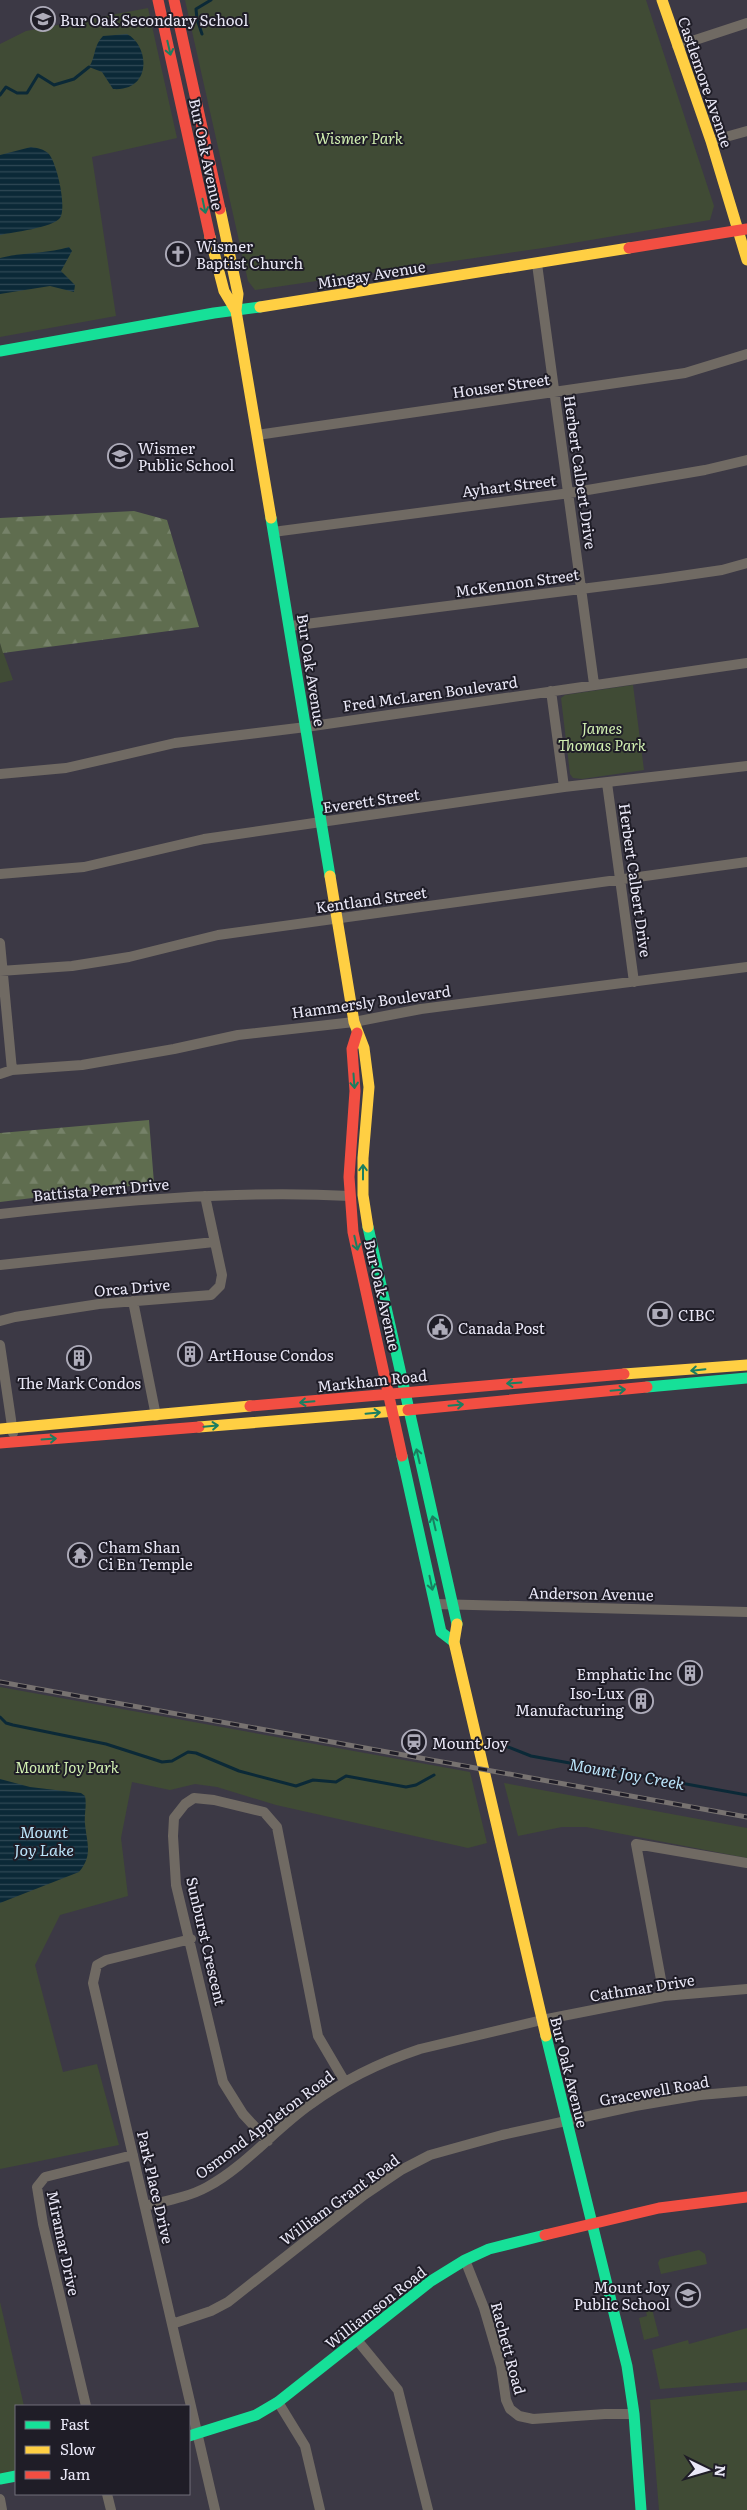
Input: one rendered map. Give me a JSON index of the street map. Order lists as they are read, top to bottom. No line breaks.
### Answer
{"streets":{"street":["Castlemore Avenue","Bur Oak Avenue","Mingay Avenue","Houser Street","Herbert Calbert Drive","Ayhart Street","McKennon Street","Fred McLaren Boulevard","Everett Street","Kentland Street","Hammersly Boulevard","Battista Perri Drive","Orca Drive","Markham Road","Anderson Avenue","Sunburst Crescent","Cathmar Drive","Gracewell Road","Osmond Appleton Road","Park Place Drive","William Grant Road","Miramar Drive","Williamson Road","Rachett Road"]},"crossings":[["Castlemore Avenue","Mingay Avenue"],["Bur Oak Avenue","Mingay Avenue"],["Bur Oak Avenue","Houser Street"],["Bur Oak Avenue","Ayhart Street"],["Bur Oak Avenue","McKennon Street"],["Bur Oak Avenue","Fred McLaren Boulevard"],["Bur Oak Avenue","Everett Street"],["Bur Oak Avenue","Kentland Street"],["Bur Oak Avenue","Hammersly Boulevard"],["Bur Oak Avenue","Battista Perri Drive"],["Bur Oak Avenue","Markham Road"],["Bur Oak Avenue","Anderson Avenue"],["Bur Oak Avenue","Cathmar Drive"],["Bur Oak Avenue","Gracewell Road"],["Bur Oak Avenue","Osmond Appleton Road"],["Bur Oak Avenue","William Grant Road"],["Bur Oak Avenue","Williamson Road"],["Bur Oak Avenue","Rachett Road"],["Mingay Avenue","Herbert Calbert Drive"],["Houser Street","Herbert Calbert Drive"],["Herbert Calbert Drive","Ayhart Street"],["Herbert Calbert Drive","McKennon Street"],["Herbert Calbert Drive","Fred McLaren Boulevard"],["Herbert Calbert Drive","Everett Street"],["Herbert Calbert Drive","Kentland Street"],["Herbert Calbert Drive","Hammersly Boulevard"],["Sunburst Crescent","Osmond Appleton Road"],["Sunburst Crescent","Park Place Drive"],["Cathmar Drive","Osmond Appleton Road"],["Gracewell Road","William Grant Road"],["Osmond Appleton Road","Park Place Drive"],["Park Place Drive","William Grant Road"],["Park Place Drive","Miramar Drive"],["Park Place Drive","Williamson Road"],["Williamson Road","Rachett Road"]],"water":["Mount Joy Creek","Mount Joy Lake"],"parks":["Wismer Park","James Thomas Park","Mount Joy Park"],"places":{"school or university":["Bur Oak Secondary School","Wismer Public School","Mount Joy Public School"],"church":["Wismer Baptist Church"],"bank":["CIBC"],"public building":["Canada Post"],"building":["ArtHouse Condos","The Mark Condos","Emphatic Inc","Iso-Lux Manufacturing"],"temple":["Cham Shan Ci En Temple"],"station":["Mount Joy"]},"legend":["Fast","Slow","Jam"],"north":"right"}
